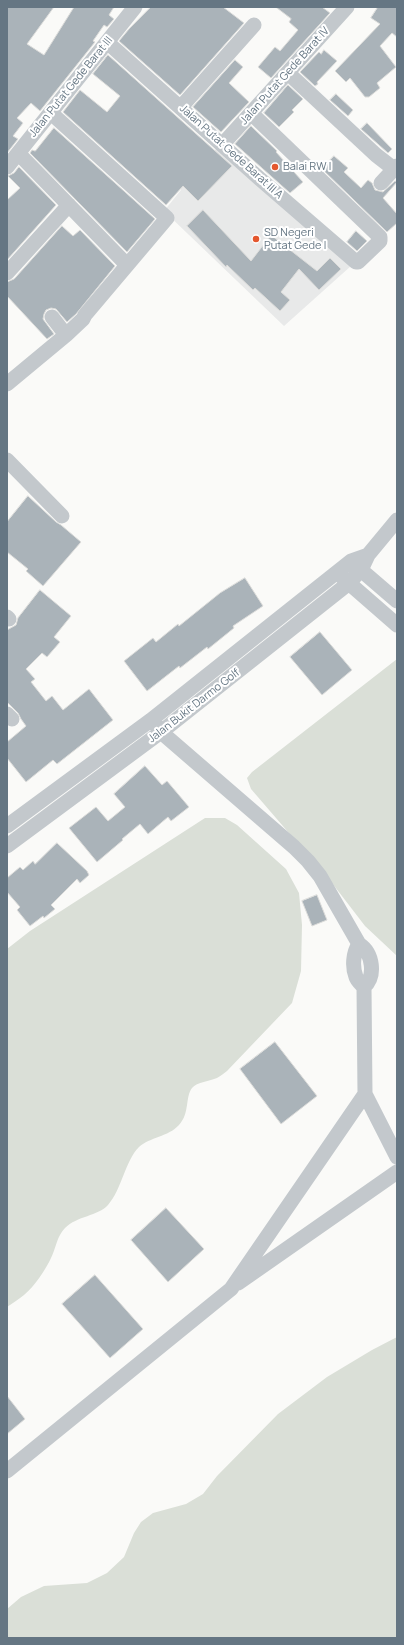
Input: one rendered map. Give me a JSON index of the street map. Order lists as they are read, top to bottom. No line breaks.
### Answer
{"streets":{"street":["Jalan Putat Gede Barat IV","Jalan Putat Gede Barat III","Jalan Putat Gede Barat III A","Jalan Bukit Darmo Golf"]},"crossings":[["Jalan Putat Gede Barat IV","Jalan Putat Gede Barat III A"],["Jalan Putat Gede Barat III","Jalan Putat Gede Barat III A"]],"places":["Balai RW I","SD Negeri Putat Gede I"]}
